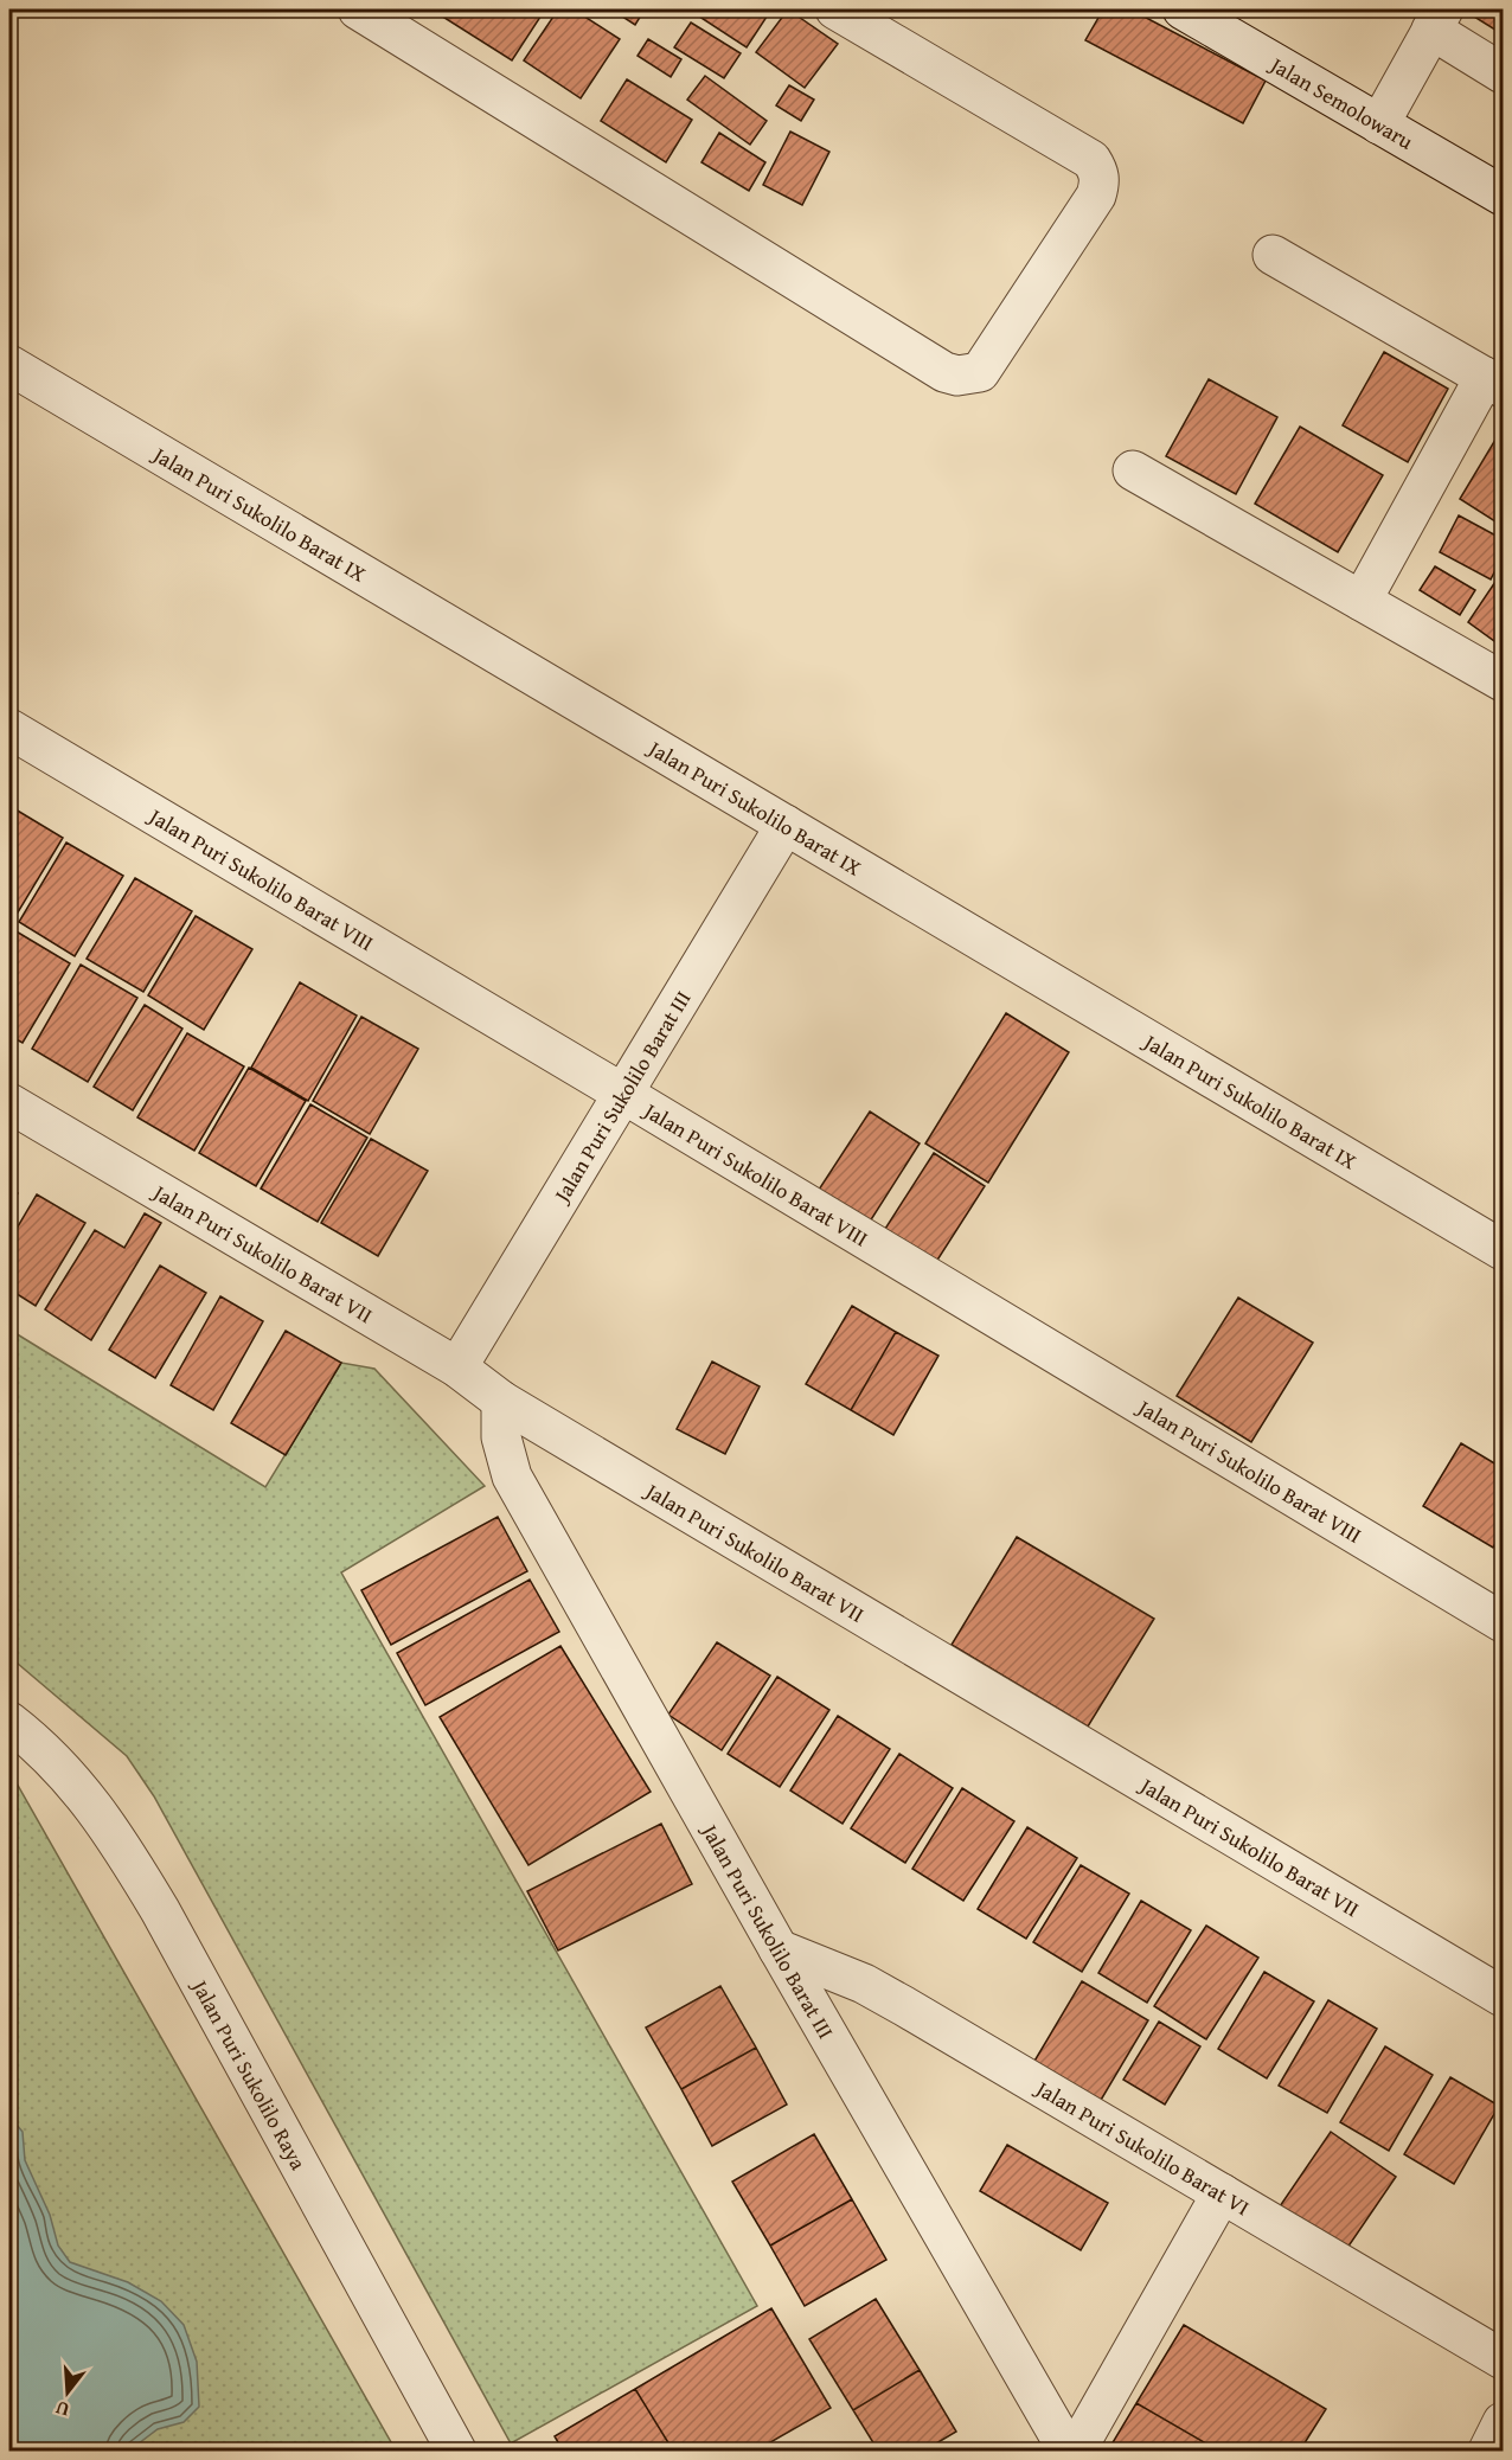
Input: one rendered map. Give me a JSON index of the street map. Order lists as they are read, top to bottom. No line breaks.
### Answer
{"streets":{"street":["Jalan Semolowaru","Jalan Puri Sukolilo Barat IX","Jalan Puri Sukolilo Barat VIII","Jalan Puri Sukolilo Barat III","Jalan Puri Sukolilo Barat VII","Jalan Puri Sukolilo Raya","Jalan Puri Sukolilo Barat VI"]},"crossings":[["Jalan Puri Sukolilo Barat IX","Jalan Puri Sukolilo Barat III"],["Jalan Puri Sukolilo Barat VIII","Jalan Puri Sukolilo Barat III"],["Jalan Puri Sukolilo Barat III","Jalan Puri Sukolilo Barat VII"],["Jalan Puri Sukolilo Barat III","Jalan Puri Sukolilo Barat VI"]],"north":"bottom"}
